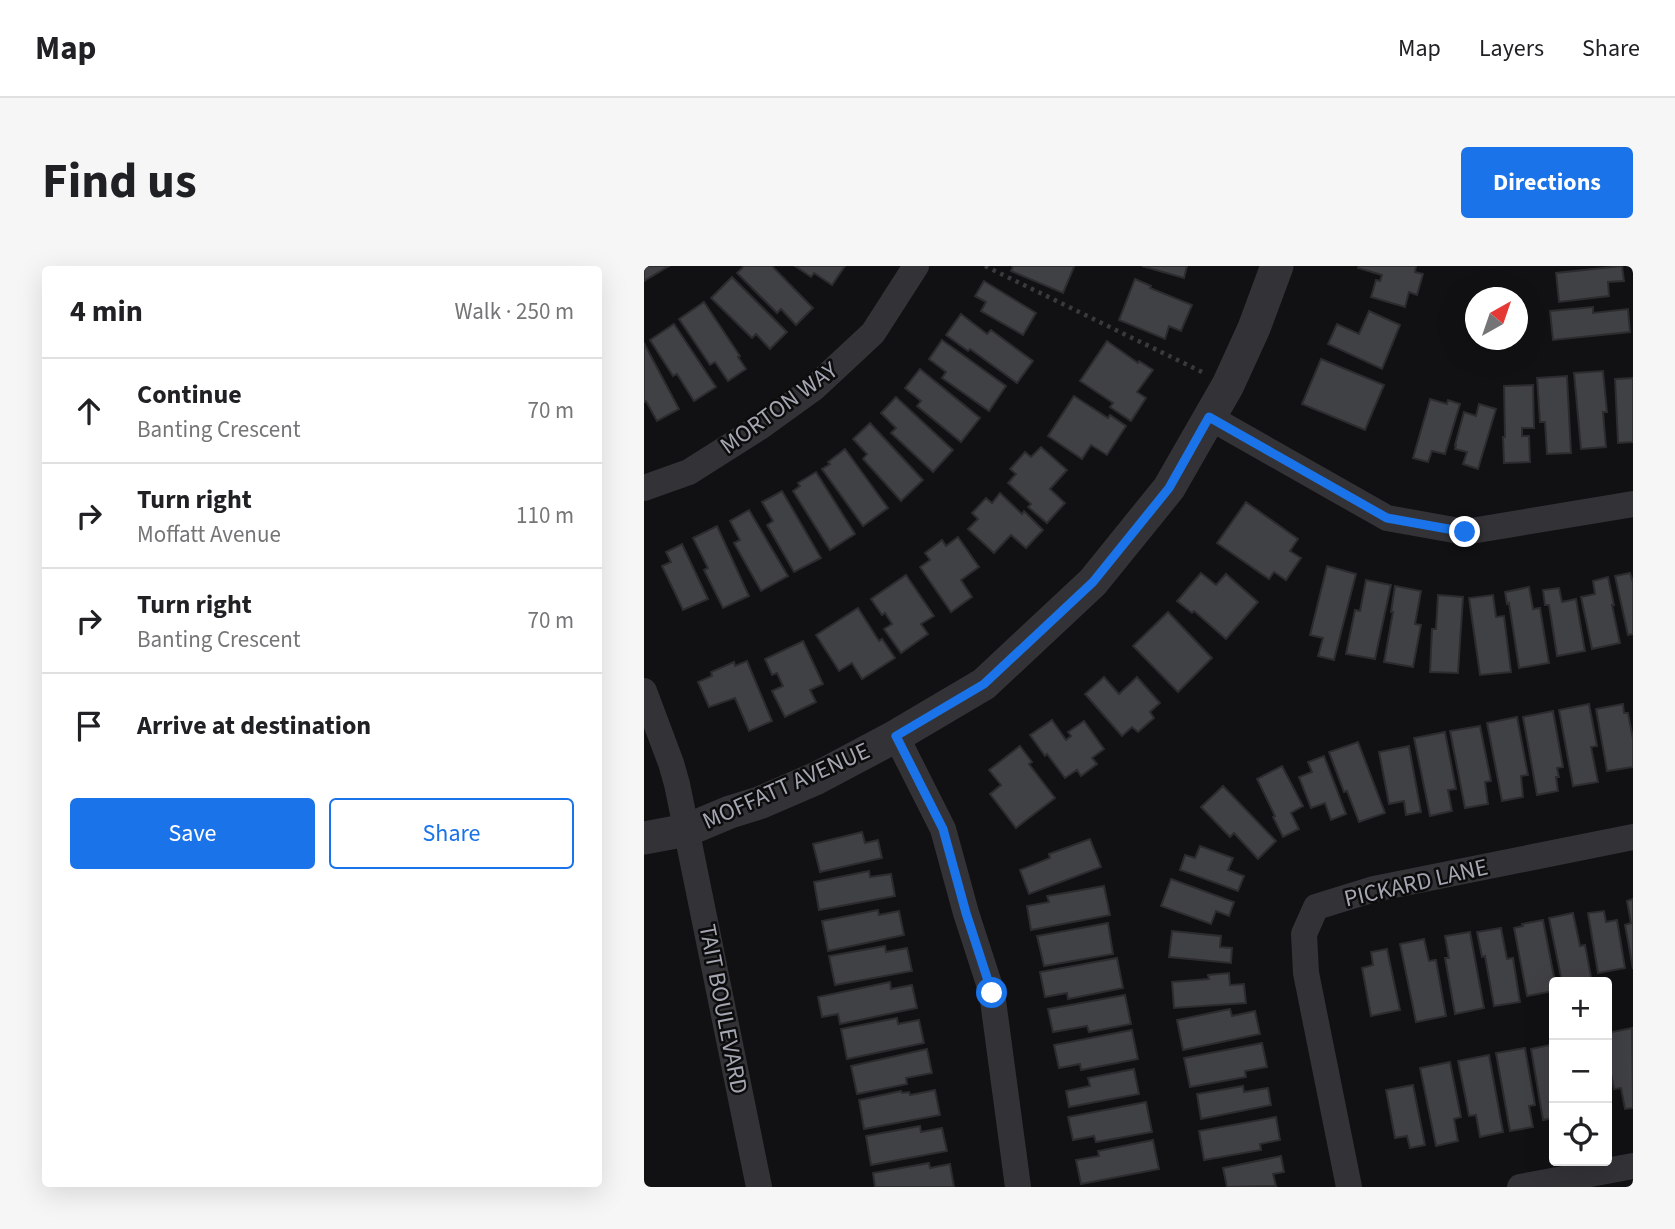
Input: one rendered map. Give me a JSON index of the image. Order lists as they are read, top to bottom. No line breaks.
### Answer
{"streets":{"street":["MORTON WAY","MOFFATT AVENUE","PICKARD LANE","TAIT BOULEVARD"]},"crossings":[["MOFFATT AVENUE","TAIT BOULEVARD"]],"north":"top right","page":{"header":"Map","nav":["Map","Layers","Share"],"title":"Find us","buttons":["Directions",["Save","Share"]],"heading":["4 min","Walk · 250 m"],"list":[["Continue","Banting Crescent","70 m"],["Turn right","Moffatt Avenue","110 m"],["Turn right","Banting Crescent","70 m"],"Arrive at destination"],"map_buttons":["+","−"]}}
